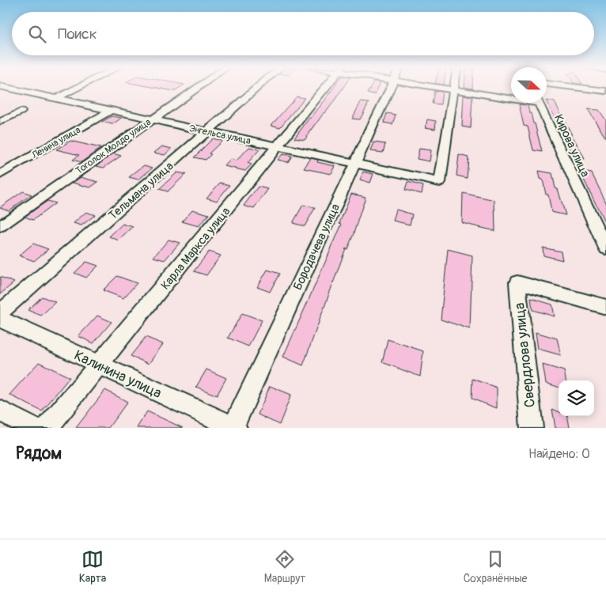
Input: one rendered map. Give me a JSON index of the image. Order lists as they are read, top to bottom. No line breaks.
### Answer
{"streets":{"street":["Энгельса улица","Ленина улица","Кирова улица","Тоголок Молдо улица","Тельмана улица","Бородачева улица","Карла Маркса улица","Свердлова улица","Калинина улица"]},"crossings":[["Энгельса улица","Ленина улица"],["Энгельса улица","Тоголок Молдо улица"],["Энгельса улица","Тельмана улица"],["Энгельса улица","Бородачева улица"],["Энгельса улица","Карла Маркса улица"],["Бородачева улица","Калинина улица"],["Карла Маркса улица","Калинина улица"]],"north":"right","page":{"search":"Поиск","heading":["Рядом","Найдено: 0"],"nav":["Карта","Маршрут","Сохранённые"]}}
